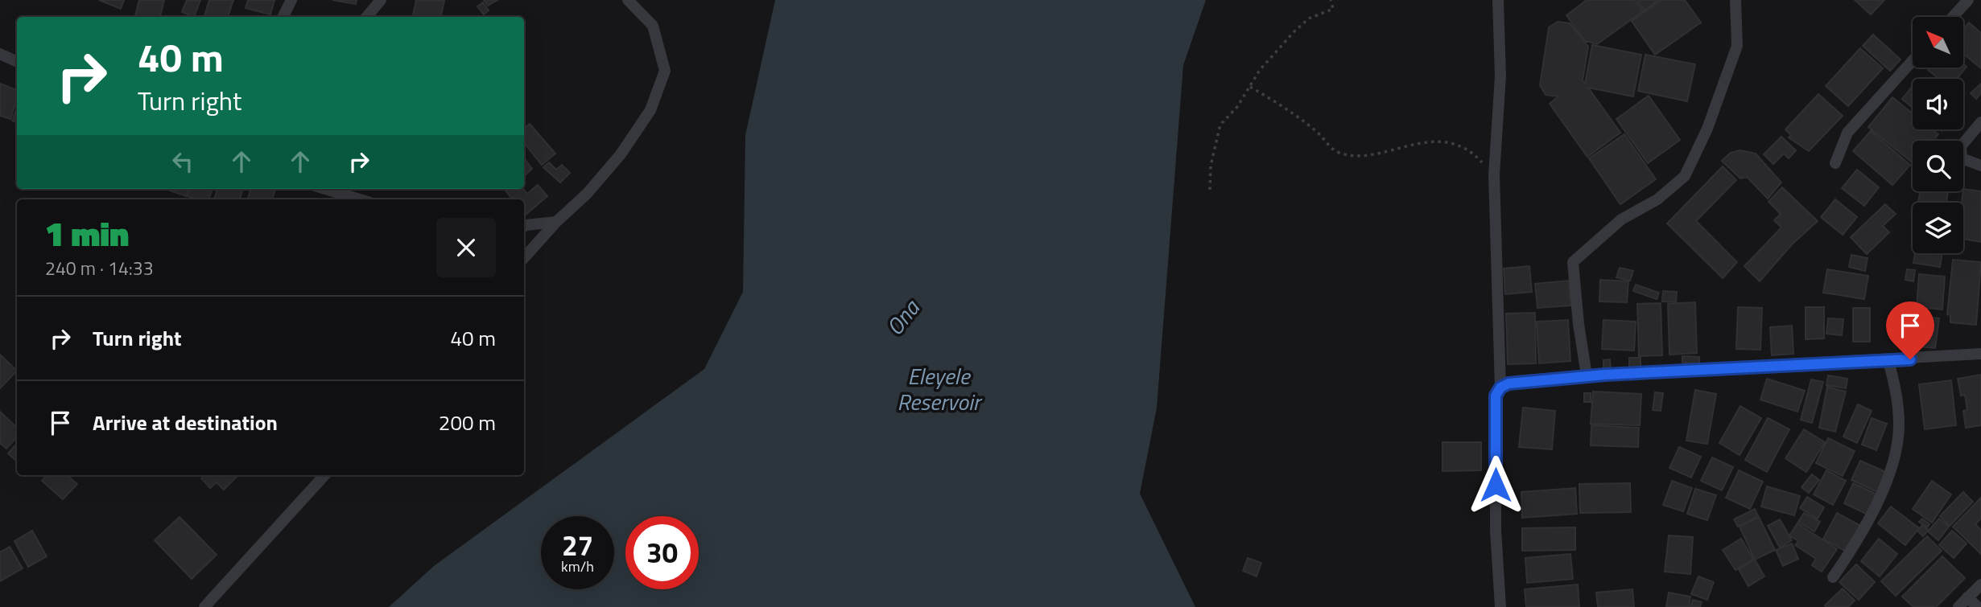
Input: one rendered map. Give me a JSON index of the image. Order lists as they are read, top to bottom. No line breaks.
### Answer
{"water":["Ona","Eleyele Reservoir"],"north":"top left","page":{"turn":["40 m","Turn right"],"heading":["1 min","240 m · 14:33"],"list":[{"name":"Turn right","value":"40 m"},{"name":"Arrive at destination","value":"200 m"}],"speed":"27 km/h","limit":"30"}}
